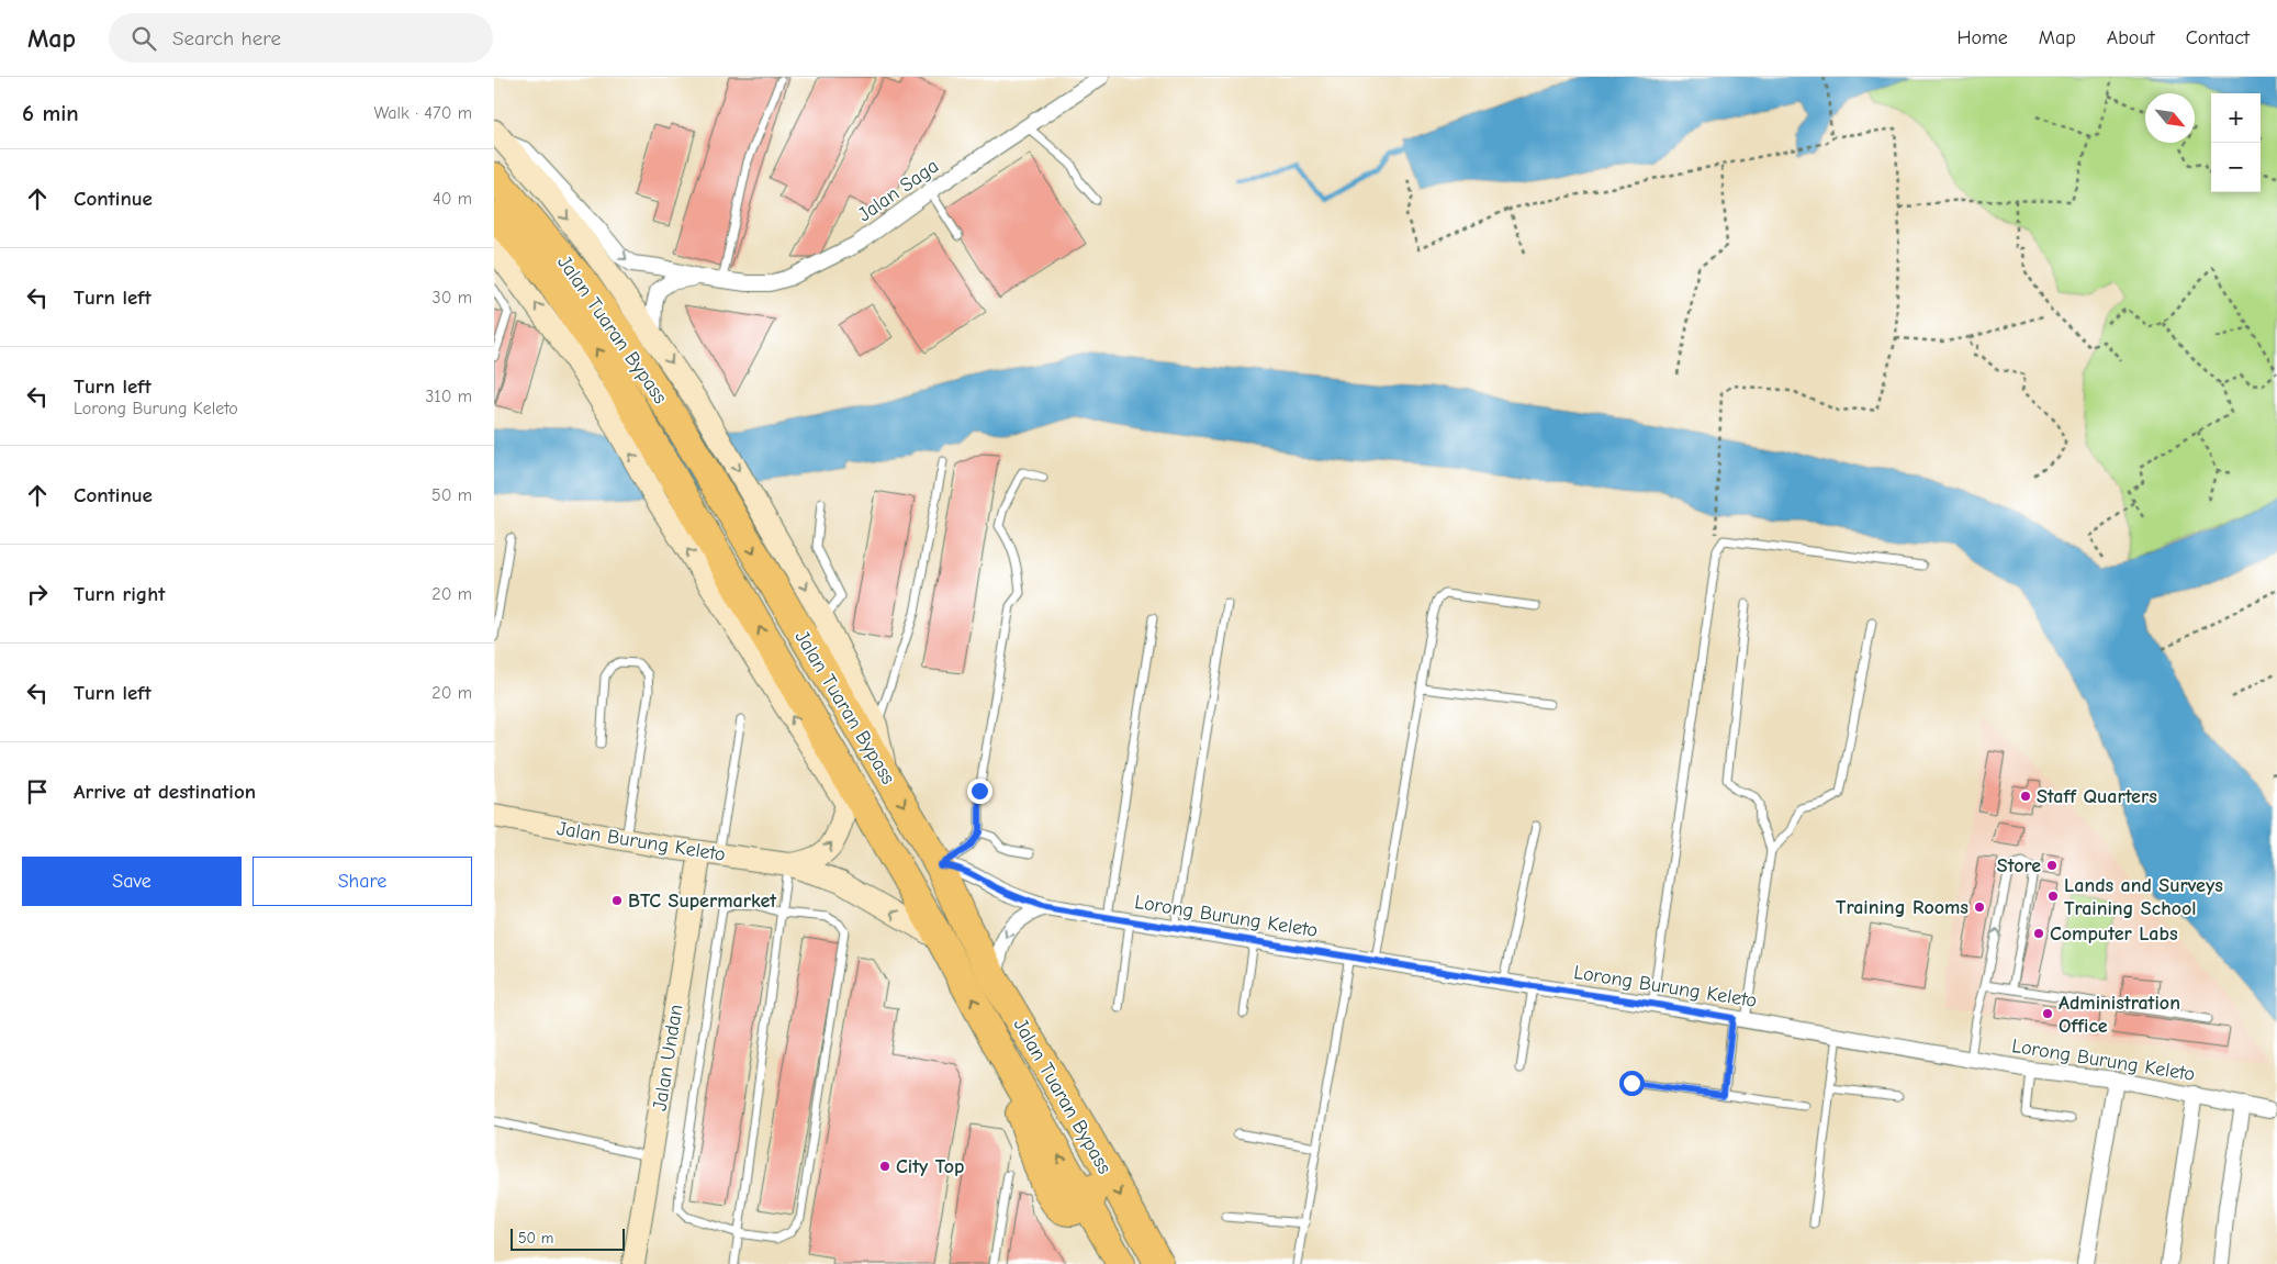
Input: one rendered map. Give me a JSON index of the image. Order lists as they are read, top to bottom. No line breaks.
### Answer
{"streets":{"highway":["Jalan Tuaran Bypass"],"street":["Jalan Saga","Jalan Burung Keleto","Lorong Burung Keleto","Jalan Undan"]},"crossings":[["Jalan Tuaran Bypass","Jalan Burung Keleto"],["Jalan Tuaran Bypass","Lorong Burung Keleto"],["Jalan Burung Keleto","Jalan Undan"]],"places":["Staff Quarters","Store","Lands and Surveys Training School","BTC Supermarket","Training Rooms","Computer Labs","Administration Office","City Top"],"scale_bar":"50 m","north":"bottom right","page":{"header":"Map","search":"Search here","nav":["Home","Map","About","Contact"],"heading":["6 min","Walk · 470 m"],"map_buttons":["+","−"],"list":[["Continue","40 m"],["Turn left","30 m"],["Turn left","Lorong Burung Keleto","310 m"],["Continue","50 m"],["Turn right","20 m"],["Turn left","20 m"],"Arrive at destination"],"buttons":["Save","Share"],"scale":"50 m"}}
